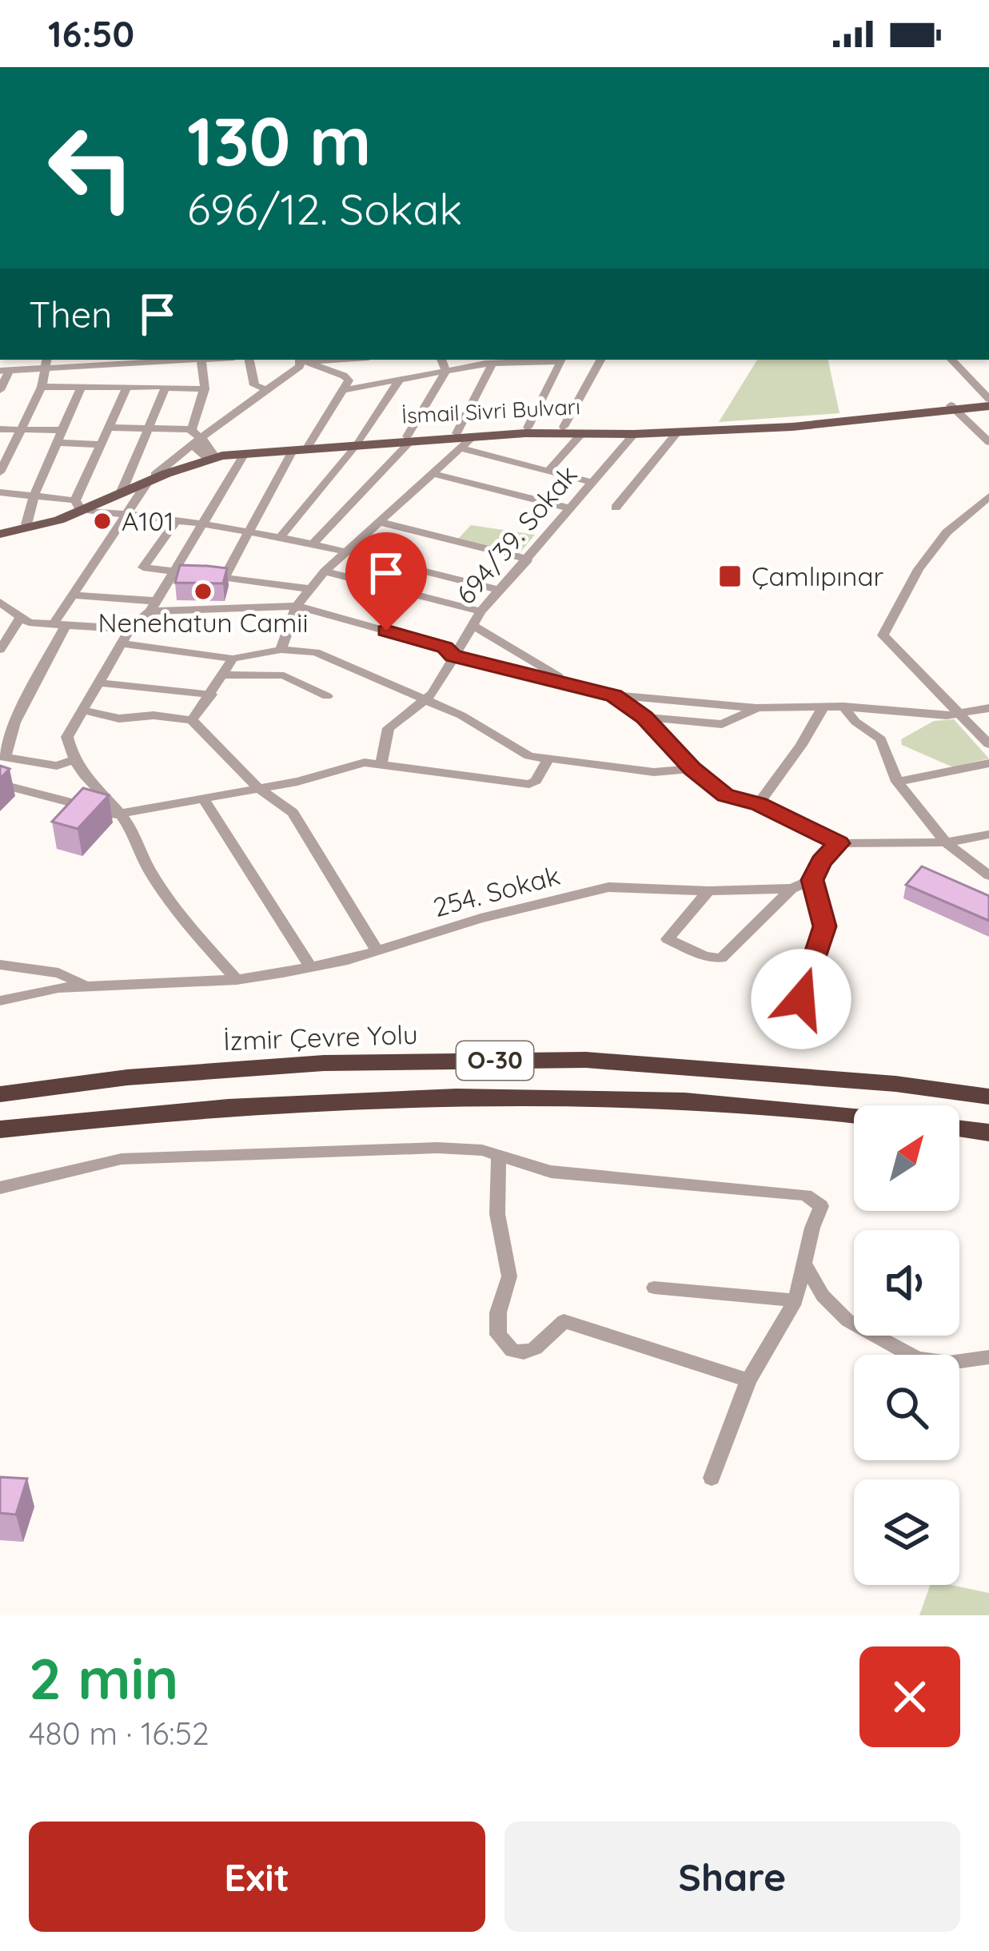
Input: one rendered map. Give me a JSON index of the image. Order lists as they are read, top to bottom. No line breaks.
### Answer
{"streets":{"highway":["İzmir Çevre Yolu","O-30"],"main road":["İsmail Sivri Bulvarı"],"street":["694/39. Sokak","254. Sokak"]},"crossings":[["İsmail Sivri Bulvarı","694/39. Sokak"]],"places":{"other":["A101","Nenehatun Camii"],"transit":["Çamlıpınar"]},"north":"top right","page":{"status":"16:50","turn":["130 m","696/12. Sokak"],"then":"Then","heading":["2 min","480 m · 16:52"],"buttons":["Exit","Share"]}}
